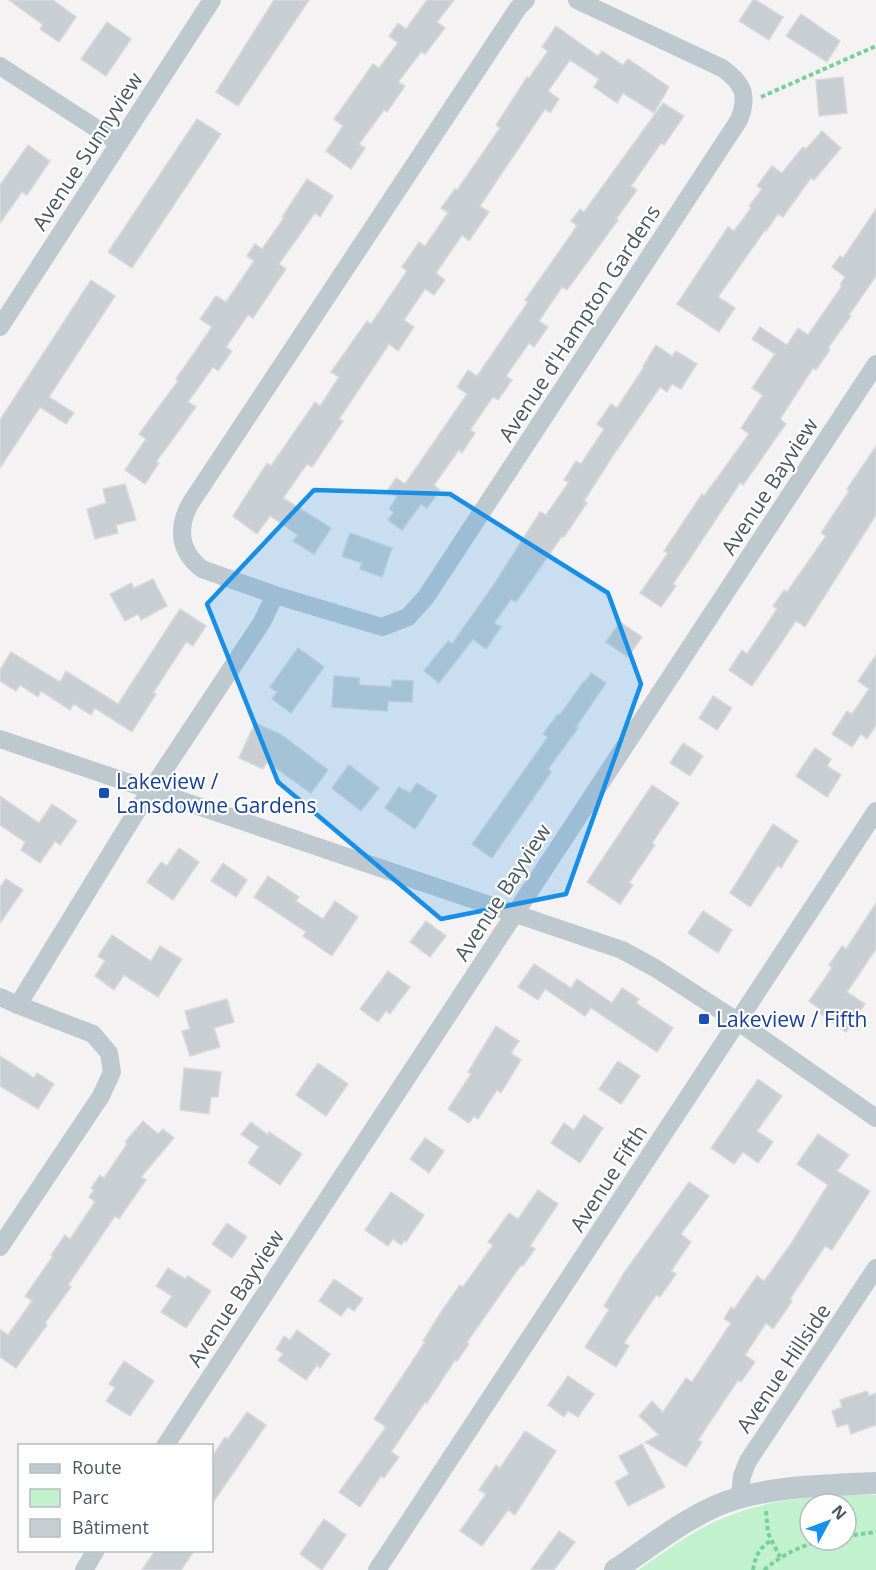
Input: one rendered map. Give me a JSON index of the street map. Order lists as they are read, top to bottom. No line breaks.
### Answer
{"streets":{"street":["Avenue Sunnyview","Avenue d'Hampton Gardens","Avenue Bayview","Avenue Fifth","Avenue Hillside"]},"places":{"transit":["Lakeview / Lansdowne Gardens","Lakeview / Fifth"]},"legend":["Route","Parc","Bâtiment"],"north":"top right"}
